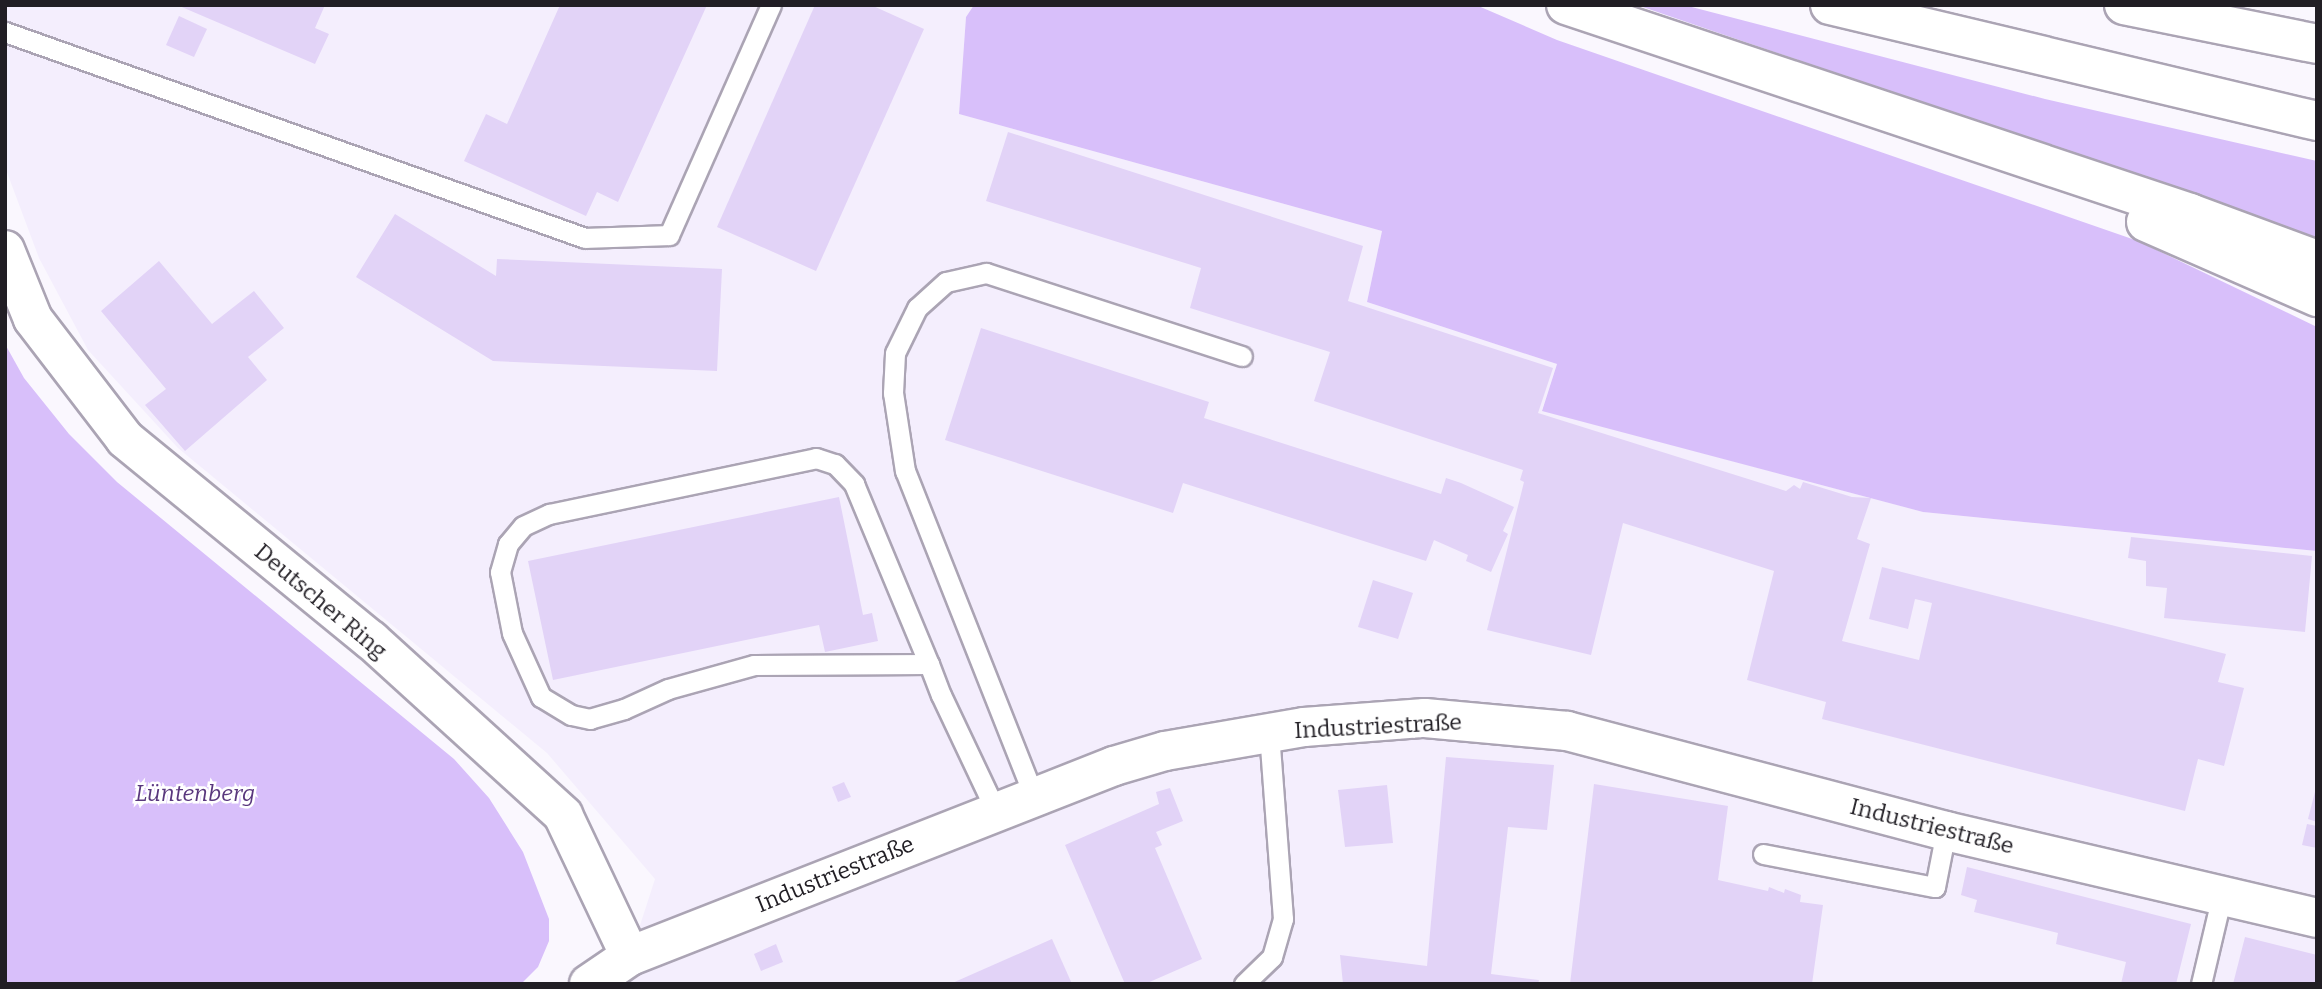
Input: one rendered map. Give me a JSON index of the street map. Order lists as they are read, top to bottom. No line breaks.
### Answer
{"streets":{"main road":["Deutscher Ring","Industriestraße"]},"crossings":[["Deutscher Ring","Industriestraße"]],"parks":["Lüntenberg"]}
